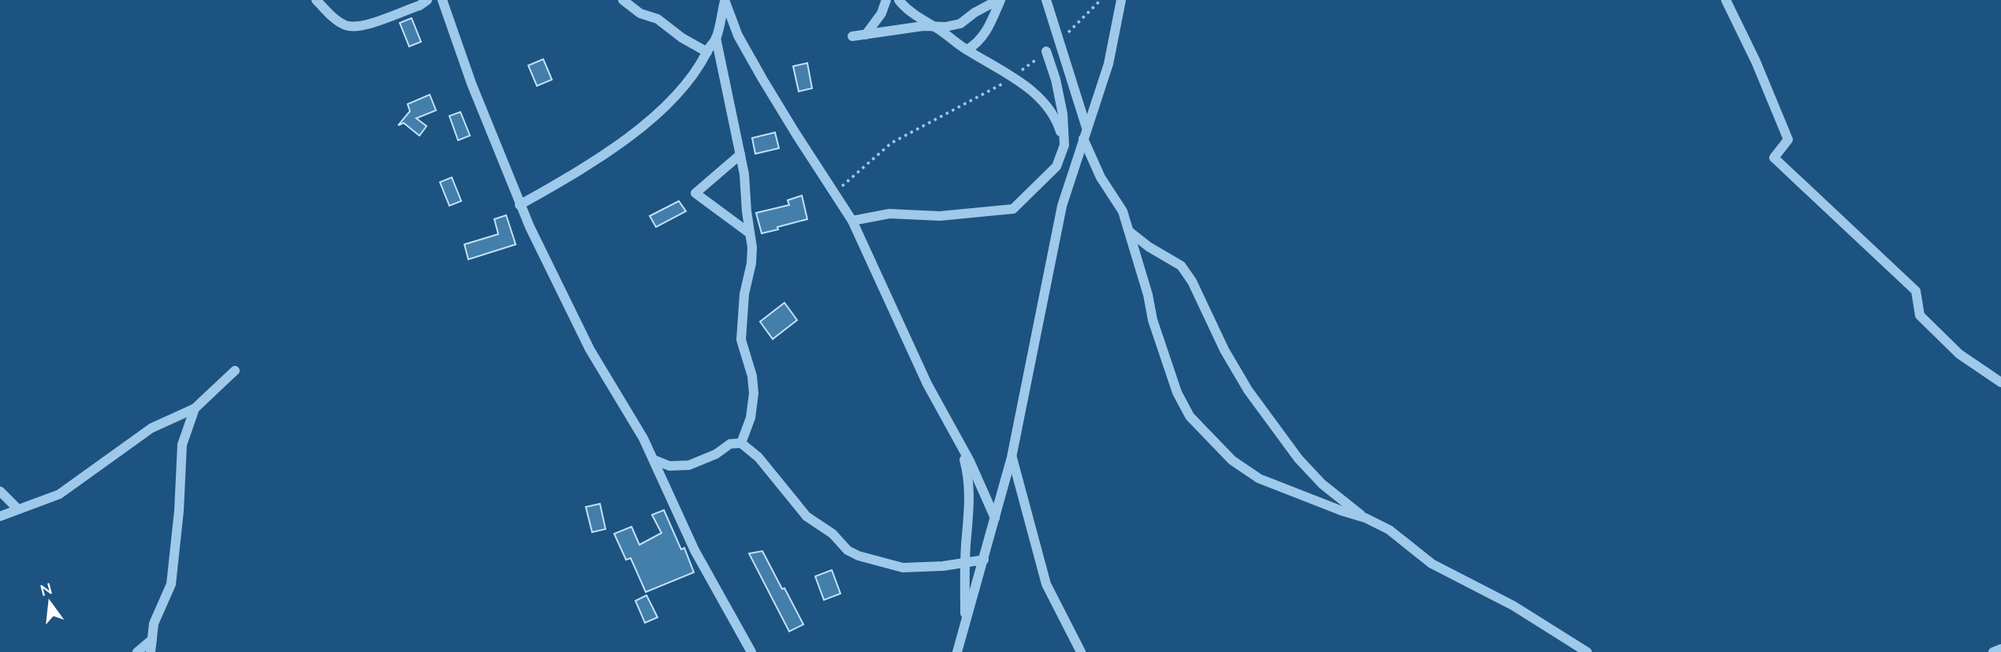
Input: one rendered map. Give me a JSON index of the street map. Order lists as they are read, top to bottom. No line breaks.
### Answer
{"north":"top"}
